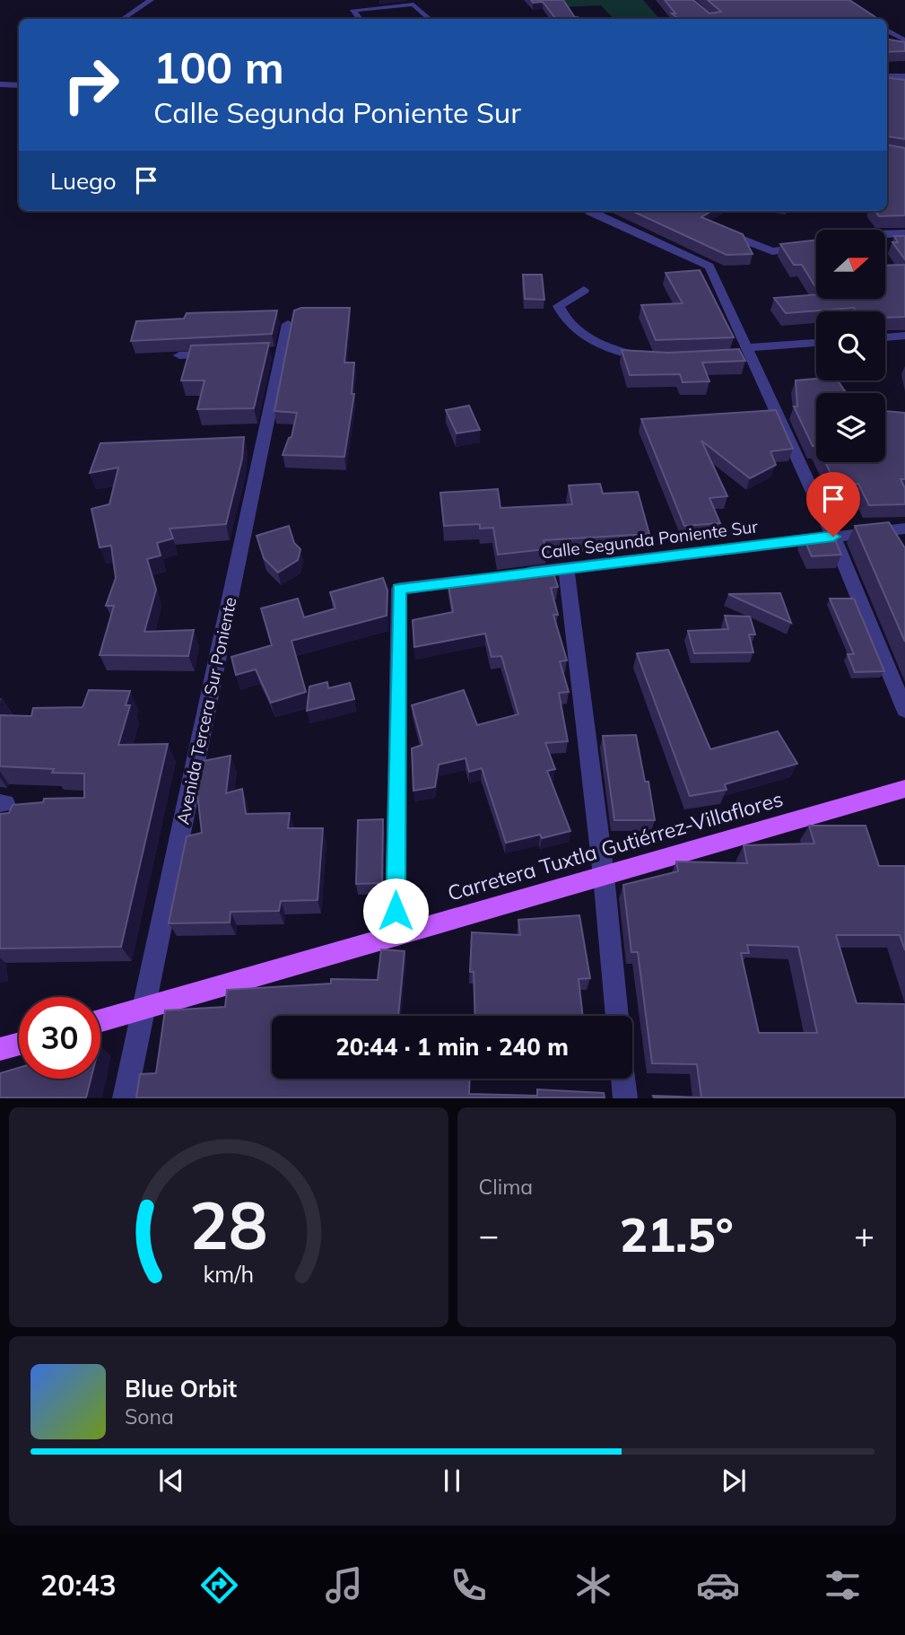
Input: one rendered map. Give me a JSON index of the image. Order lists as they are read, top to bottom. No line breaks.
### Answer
{"streets":{"main road":["Carretera Tuxtla Gutiérrez-Villaflores"],"street":["Calle Segunda Poniente Sur","Avenida Tercera Sur Poniente"]},"crossings":[["Avenida Tercera Sur Poniente","Carretera Tuxtla Gutiérrez-Villaflores"]],"north":"right","page":{"turn":["100 m","Calle Segunda Poniente Sur"],"then":"Luego","limit":"30","trip":"20:44 · 1 min · 240 m","tile":"Clima","heat":["−","21.5°","+"],"song":["Blue Orbit","Sona"],"tabs":"20:43","gauge":["28","km/h"]}}
